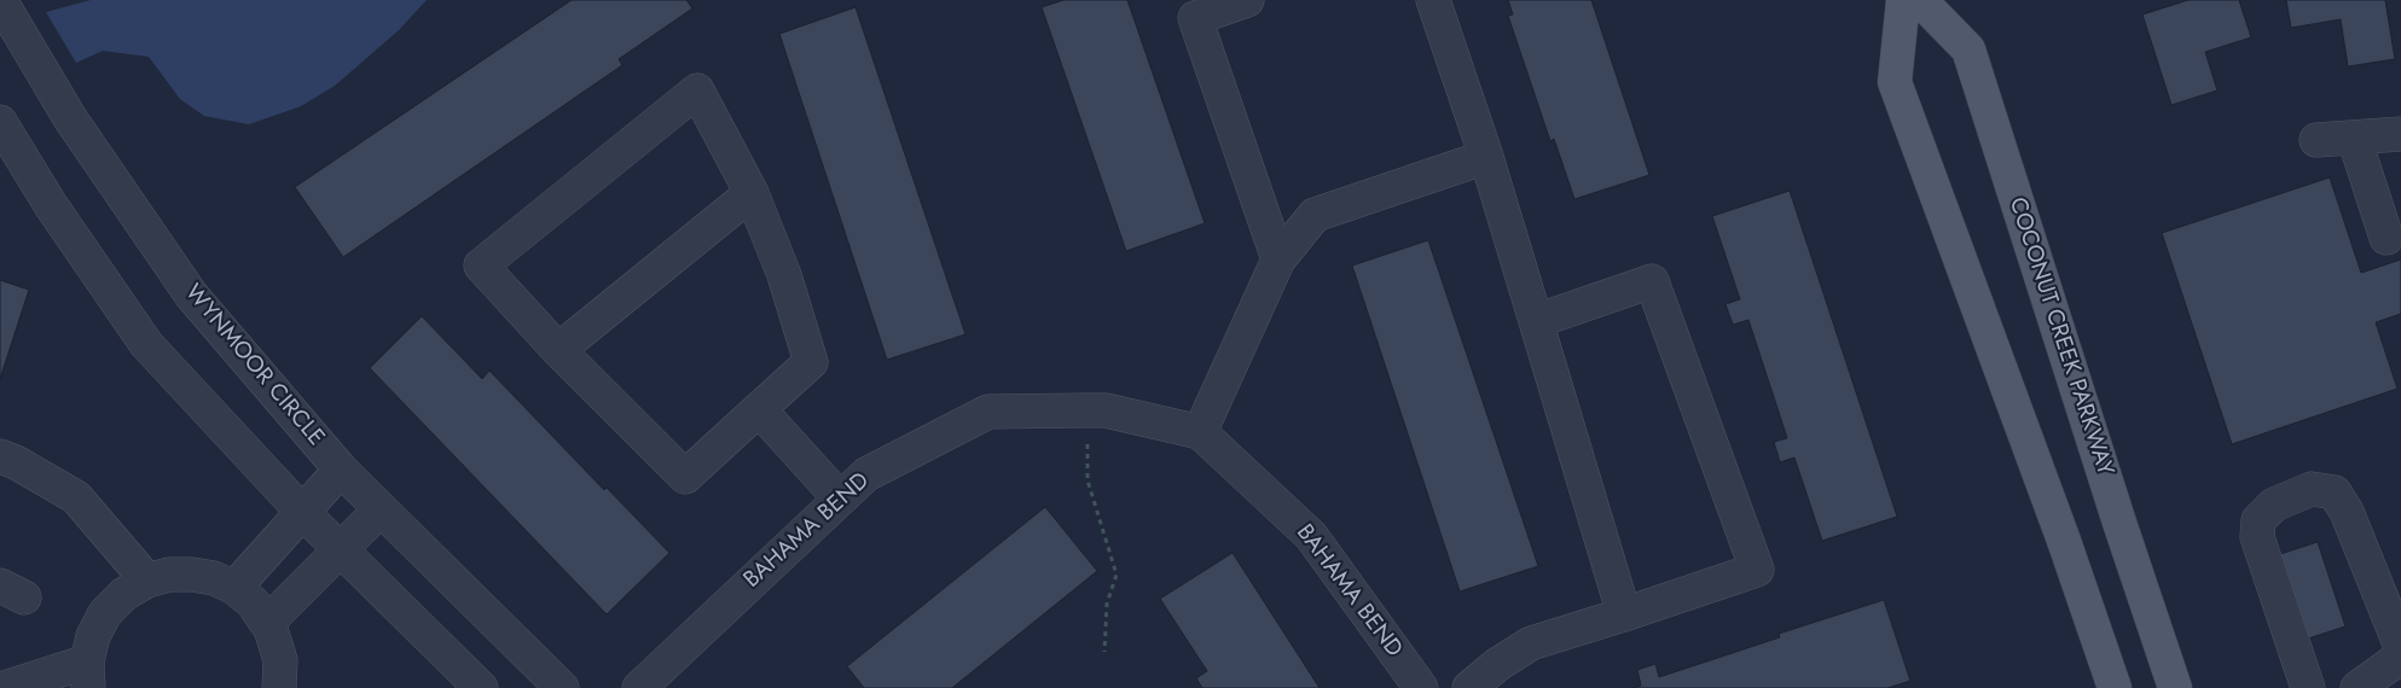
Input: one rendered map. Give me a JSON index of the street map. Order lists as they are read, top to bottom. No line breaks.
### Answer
{"streets":{"main road":["COCONUT CREEK PARKWAY"],"street":["WYNMOOR CIRCLE","BAHAMA BEND"]}}
